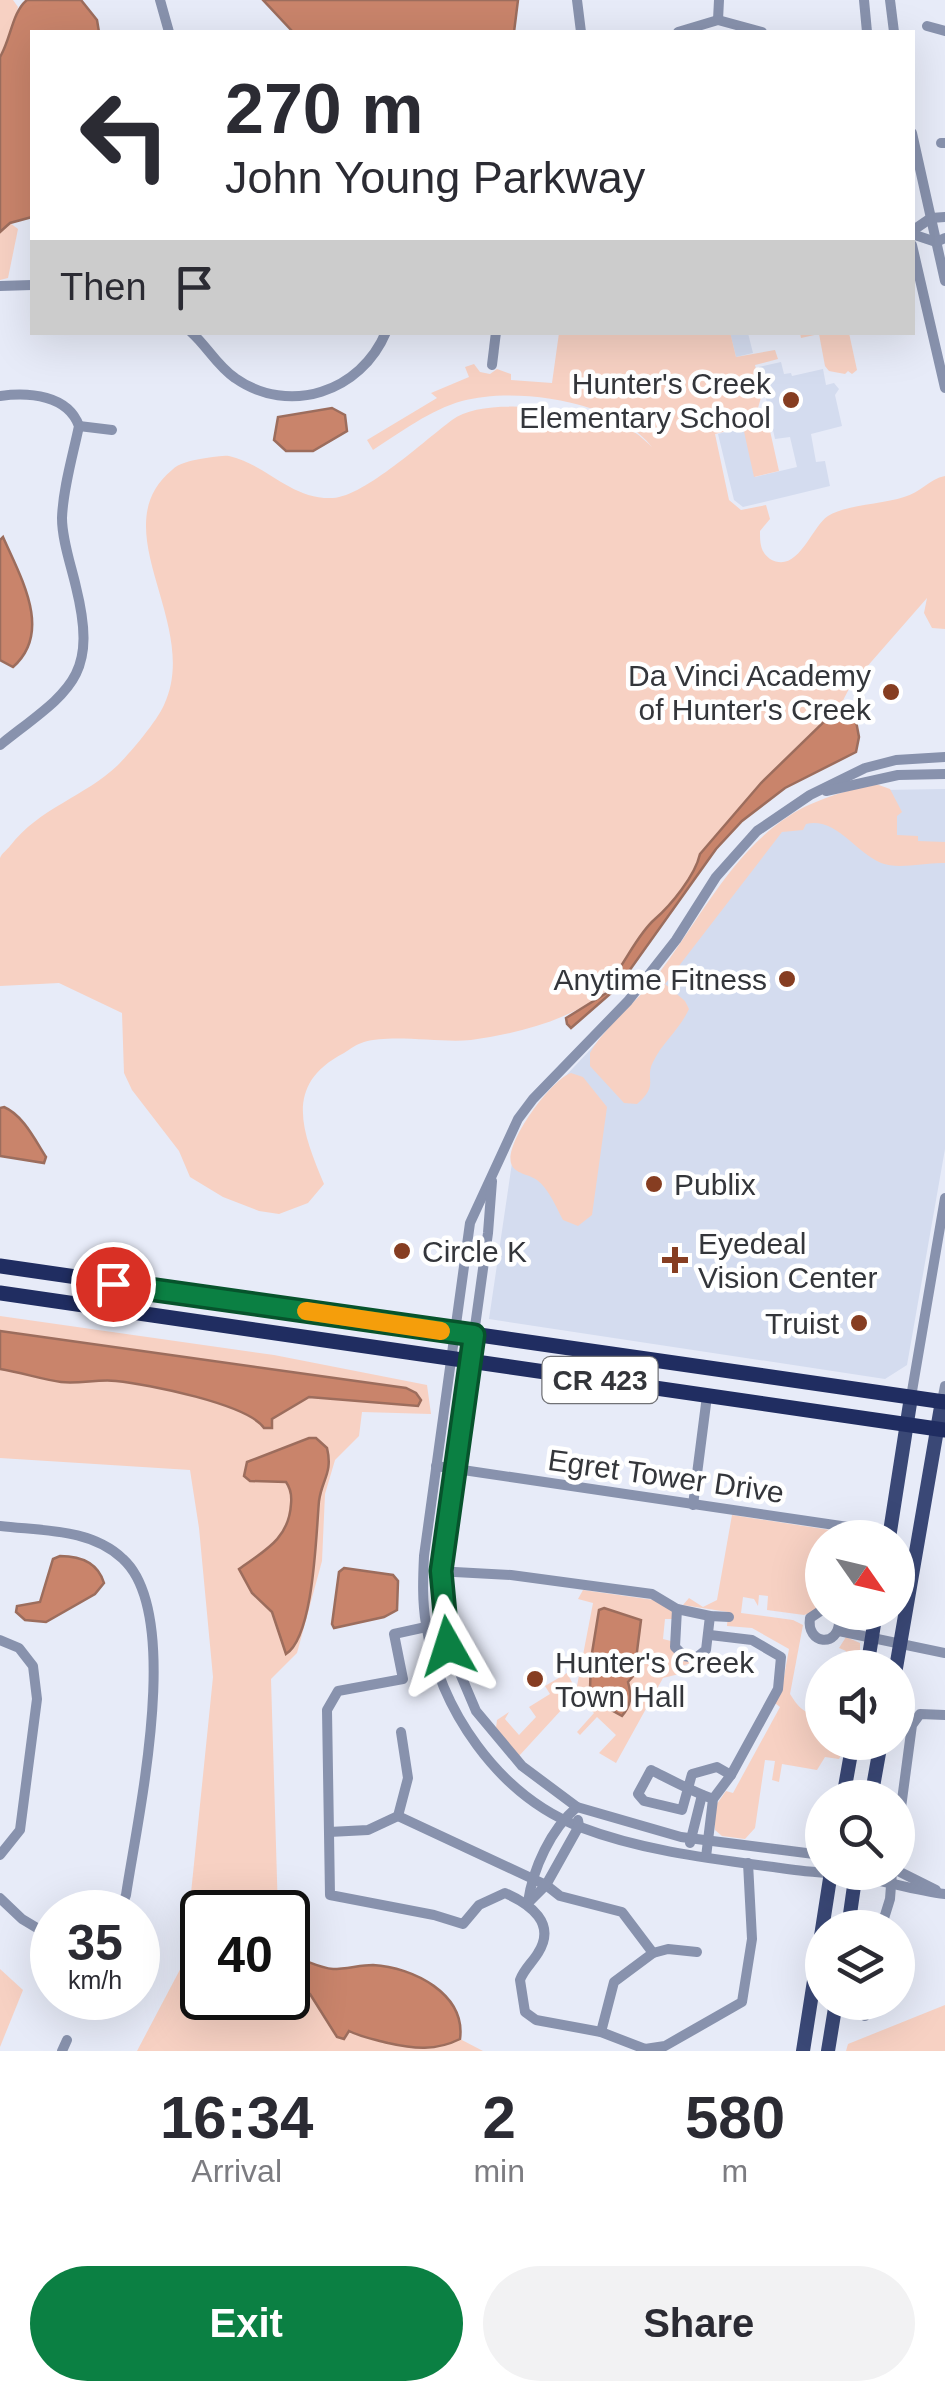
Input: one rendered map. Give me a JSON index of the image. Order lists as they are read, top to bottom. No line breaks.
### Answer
{"streets":{"highway":["CR 423"],"street":["Egret Tower Drive"]},"places":{"other":["Hunter's Creek Elementary School","Da Vinci Academy of Hunter's Creek","Anytime Fitness","Publix","Circle K","Truist","Hunter's Creek Town Hall"],"health":["Eyedeal Vision Center"]},"north":"bottom right","page":{"turn":["270 m","John Young Parkway"],"then":"Then","speed":"35 km/h","limit":"40","eta":["16:34","Arrival","2","min","580","m"],"buttons":["Exit","Share"]}}
